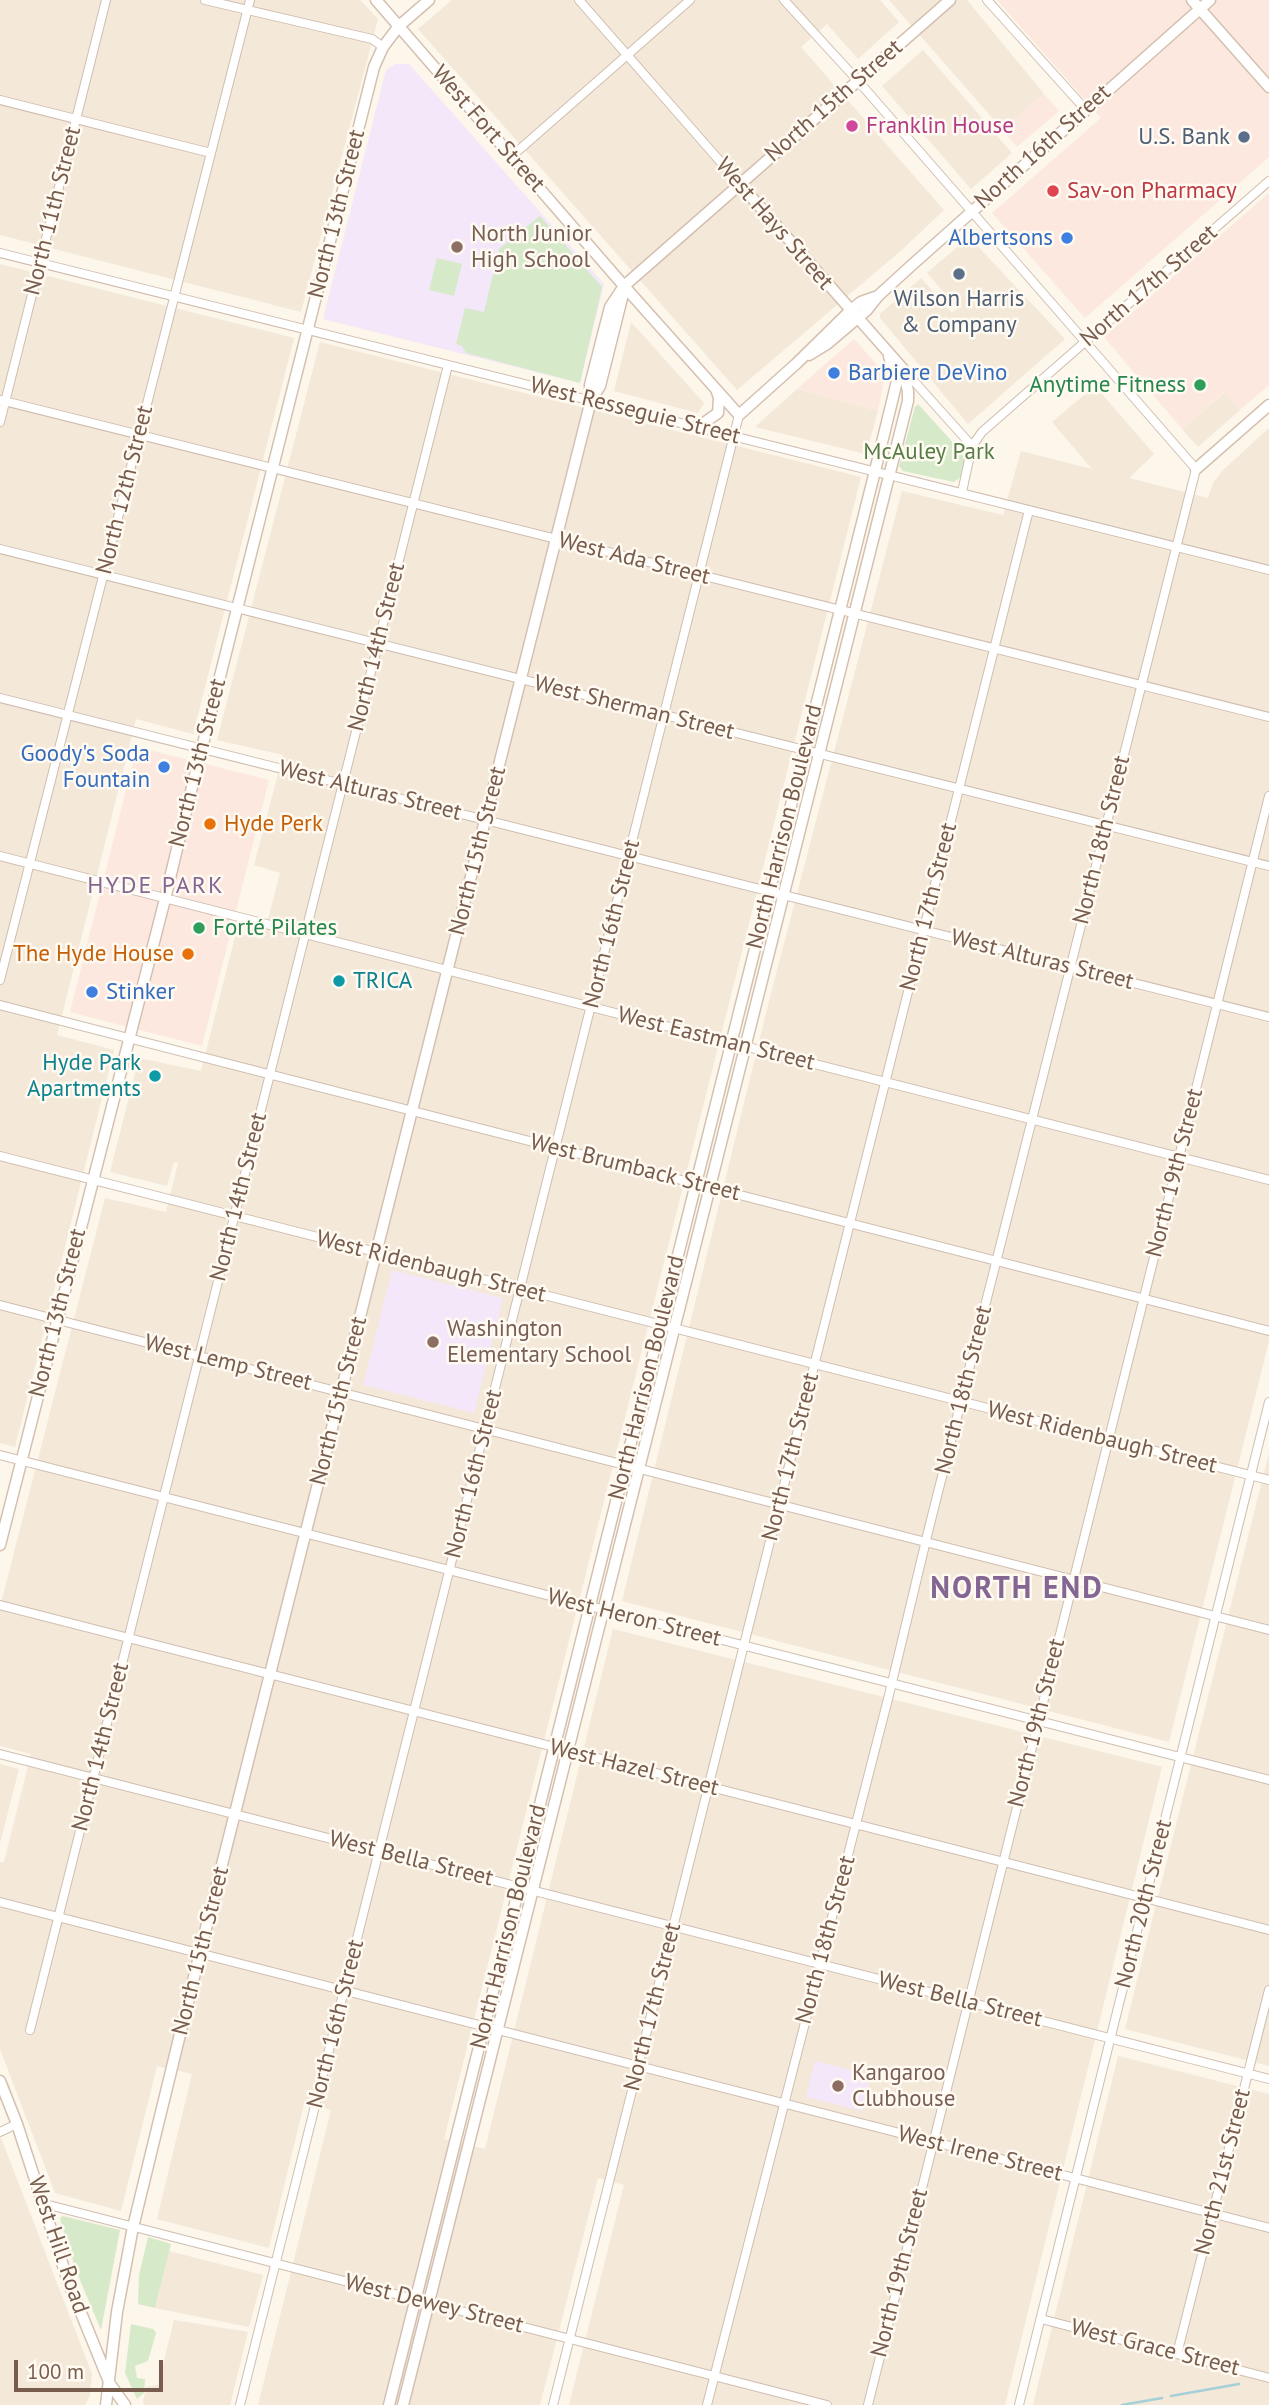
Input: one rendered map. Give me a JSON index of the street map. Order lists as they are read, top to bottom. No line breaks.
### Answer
{"streets":{"street":["North 15th Street","West Fort Street","North 16th Street","North 11th Street","North 13th Street","West Hays Street","North 17th Street","West Resseguie Street","North 12th Street","West Ada Street","North 14th Street","West Sherman Street","West Alturas Street","North Harrison Boulevard","North 18th Street","West Eastman Street","West Brumback Street","North 19th Street","West Ridenbaugh Street","West Lemp Street","West Heron Street","West Hazel Street","West Bella Street","North 20th Street","West Irene Street","North 21st Street","West Hill Road","West Dewey Street","West Grace Street"]},"crossings":[["North 15th Street","West Fort Street"],["North 15th Street","West Hays Street"],["North 15th Street","West Resseguie Street"],["North 15th Street","West Ada Street"],["North 15th Street","West Sherman Street"],["North 15th Street","West Alturas Street"],["North 15th Street","West Eastman Street"],["North 15th Street","West Brumback Street"],["North 15th Street","West Ridenbaugh Street"],["North 15th Street","West Lemp Street"],["North 15th Street","West Heron Street"],["North 15th Street","West Hazel Street"],["North 15th Street","West Bella Street"],["North 15th Street","West Irene Street"],["North 15th Street","West Hill Road"],["North 15th Street","West Dewey Street"],["West Fort Street","North 16th Street"],["West Fort Street","North 13th Street"],["North 16th Street","West Hays Street"],["North 16th Street","West Resseguie Street"],["North 16th Street","West Ada Street"],["North 16th Street","West Sherman Street"],["North 16th Street","West Alturas Street"],["North 16th Street","West Eastman Street"],["North 16th Street","West Brumback Street"],["North 16th Street","West Ridenbaugh Street"],["North 16th Street","West Lemp Street"],["North 16th Street","West Heron Street"],["North 16th Street","West Hazel Street"],["North 16th Street","West Bella Street"],["North 16th Street","West Irene Street"],["North 16th Street","West Dewey Street"],["North 11th Street","West Resseguie Street"],["North 11th Street","West Ada Street"],["North 13th Street","West Resseguie Street"],["North 13th Street","West Ada Street"],["North 13th Street","West Sherman Street"],["North 13th Street","West Alturas Street"],["North 13th Street","West Eastman Street"],["North 13th Street","West Brumback Street"],["North 13th Street","West Ridenbaugh Street"],["North 13th Street","West Lemp Street"],["North 13th Street","West Heron Street"],["West Hays Street","North 17th Street"],["West Hays Street","North Harrison Boulevard"],["North 17th Street","West Resseguie Street"],["North 17th Street","West Ada Street"],["North 17th Street","West Sherman Street"],["North 17th Street","West Alturas Street"],["North 17th Street","West Eastman Street"],["North 17th Street","West Brumback Street"],["North 17th Street","West Ridenbaugh Street"],["North 17th Street","West Lemp Street"],["North 17th Street","West Heron Street"],["North 17th Street","West Hazel Street"],["North 17th Street","West Bella Street"],["North 17th Street","West Irene Street"],["North 17th Street","West Dewey Street"],["West Resseguie Street","North 12th Street"],["West Resseguie Street","North 14th Street"],["West Resseguie Street","North Harrison Boulevard"],["West Resseguie Street","North 18th Street"],["North 12th Street","West Ada Street"],["North 12th Street","West Sherman Street"],["North 12th Street","West Alturas Street"],["North 12th Street","West Eastman Street"],["West Ada Street","North 14th Street"],["West Ada Street","North Harrison Boulevard"],["West Ada Street","North 18th Street"],["North 14th Street","West Sherman Street"],["North 14th Street","West Alturas Street"],["North 14th Street","West Eastman Street"],["North 14th Street","West Brumback Street"],["North 14th Street","West Ridenbaugh Street"],["North 14th Street","West Lemp Street"],["North 14th Street","West Heron Street"],["North 14th Street","West Hazel Street"],["North 14th Street","West Bella Street"],["North 14th Street","West Irene Street"],["West Sherman Street","North Harrison Boulevard"],["West Sherman Street","North 18th Street"],["West Sherman Street","North 19th Street"],["West Alturas Street","North Harrison Boulevard"],["West Alturas Street","North 18th Street"],["West Alturas Street","North 19th Street"],["North Harrison Boulevard","West Eastman Street"],["North Harrison Boulevard","West Brumback Street"],["North Harrison Boulevard","West Ridenbaugh Street"],["North Harrison Boulevard","West Lemp Street"],["North Harrison Boulevard","West Heron Street"],["North Harrison Boulevard","West Hazel Street"],["North Harrison Boulevard","West Bella Street"],["North Harrison Boulevard","West Irene Street"],["North Harrison Boulevard","West Dewey Street"],["North 18th Street","West Eastman Street"],["North 18th Street","West Brumback Street"],["North 18th Street","West Ridenbaugh Street"],["North 18th Street","West Lemp Street"],["North 18th Street","West Heron Street"],["North 18th Street","West Hazel Street"],["North 18th Street","West Bella Street"],["North 18th Street","West Irene Street"],["North 18th Street","West Dewey Street"],["West Eastman Street","North 19th Street"],["West Brumback Street","North 19th Street"],["North 19th Street","West Ridenbaugh Street"],["North 19th Street","West Lemp Street"],["North 19th Street","West Heron Street"],["North 19th Street","West Hazel Street"],["North 19th Street","West Bella Street"],["North 19th Street","West Irene Street"],["West Ridenbaugh Street","North 20th Street"],["West Lemp Street","North 20th Street"],["West Heron Street","North 20th Street"],["West Hazel Street","North 20th Street"],["West Bella Street","North 20th Street"],["West Bella Street","North 21st Street"],["North 20th Street","West Irene Street"],["North 20th Street","West Grace Street"],["West Irene Street","North 21st Street"],["North 21st Street","West Grace Street"],["West Hill Road","West Dewey Street"]],"districts":["HYDE PARK","NORTH END"],"parks":["McAuley Park"],"places":["Franklin House","U.S. Bank","Sav-on Pharmacy","Albertsons","North Junior High School","Wilson Harris & Company","Barbiere DeVino","Anytime Fitness","Goody's Soda Fountain","Hyde Perk","Forté Pilates","The Hyde House","TRICA","Stinker","Hyde Park Apartments","Washington Elementary School","Kangaroo Clubhouse"],"scale_bar":"100 m"}
